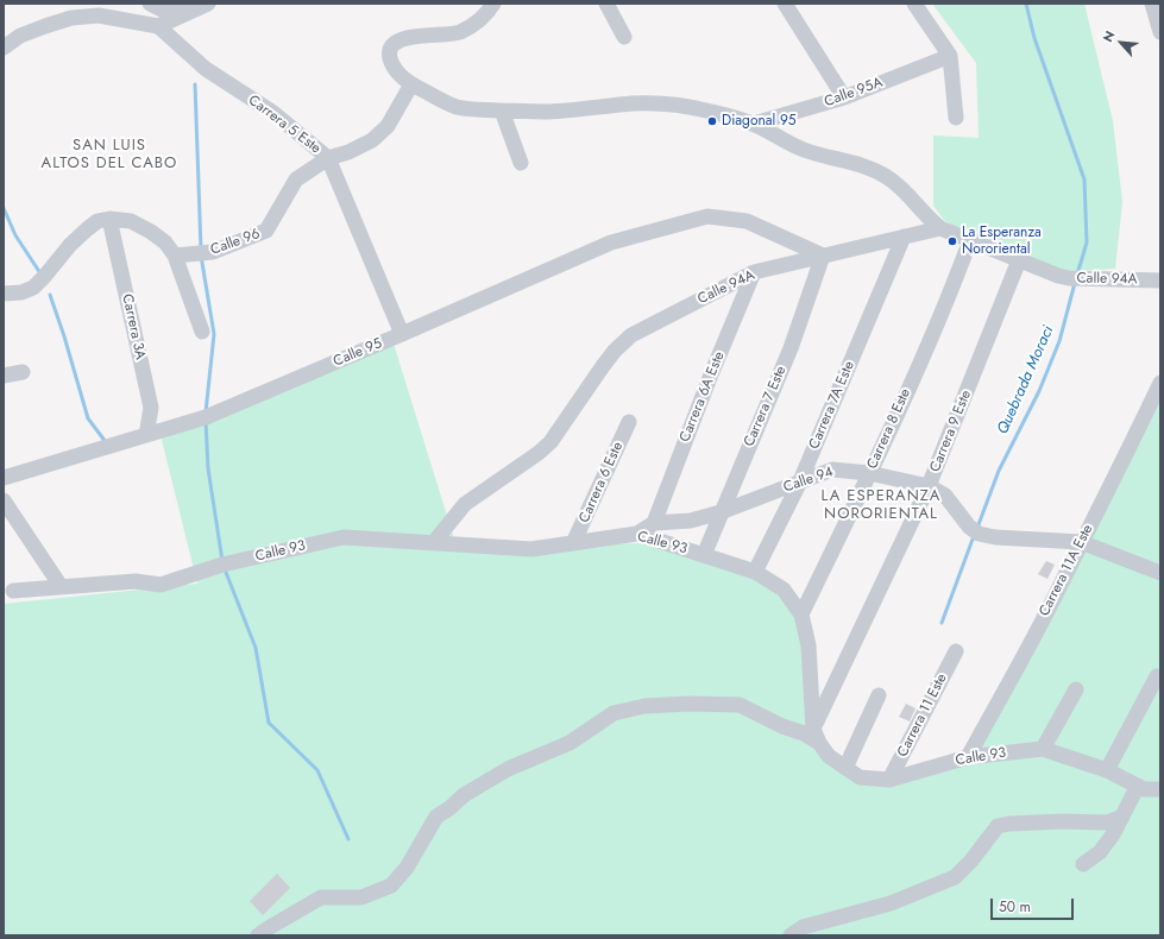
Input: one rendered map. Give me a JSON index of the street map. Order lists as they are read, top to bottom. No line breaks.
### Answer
{"streets":{"street":["Calle 95A","Carrera 5 Este","Calle 96","Calle 94A","Carrera 3A","Calle 95","Carrera 6A Este","Carrera 7A Este","Carrera 7 Este","Carrera 8 Este","Carrera 9 Este","Calle 94","Carrera 6 Este","Calle 93","Carrera 11A Este","Carrera 11 Este"]},"crossings":[["Carrera 5 Este","Calle 96"],["Carrera 5 Este","Calle 95"],["Calle 94A","Calle 95"],["Calle 94A","Carrera 6A Este"],["Calle 94A","Carrera 7A Este"],["Calle 94A","Carrera 7 Este"],["Calle 94A","Carrera 8 Este"],["Calle 94A","Carrera 9 Este"],["Calle 94A","Calle 93"],["Carrera 3A","Calle 95"],["Calle 95","Carrera 7 Este"],["Carrera 6A Este","Calle 94"],["Carrera 7A Este","Calle 94"],["Carrera 7A Este","Calle 93"],["Carrera 7 Este","Calle 94"],["Carrera 7 Este","Calle 93"],["Carrera 8 Este","Calle 94"],["Carrera 8 Este","Calle 93"],["Carrera 9 Este","Calle 94"],["Carrera 9 Este","Calle 93"],["Calle 94","Carrera 11A Este"],["Carrera 6 Este","Calle 93"],["Calle 93","Carrera 11A Este"],["Calle 93","Carrera 11 Este"]],"districts":["SAN LUIS ALTOS DEL CABO","LA ESPERANZA NORORIENTAL"],"water":["Quebrada Moraci"],"places":["Diagonal 95","La Esperanza Nororiental"],"scale_bar":"50 m","north":"top left"}
